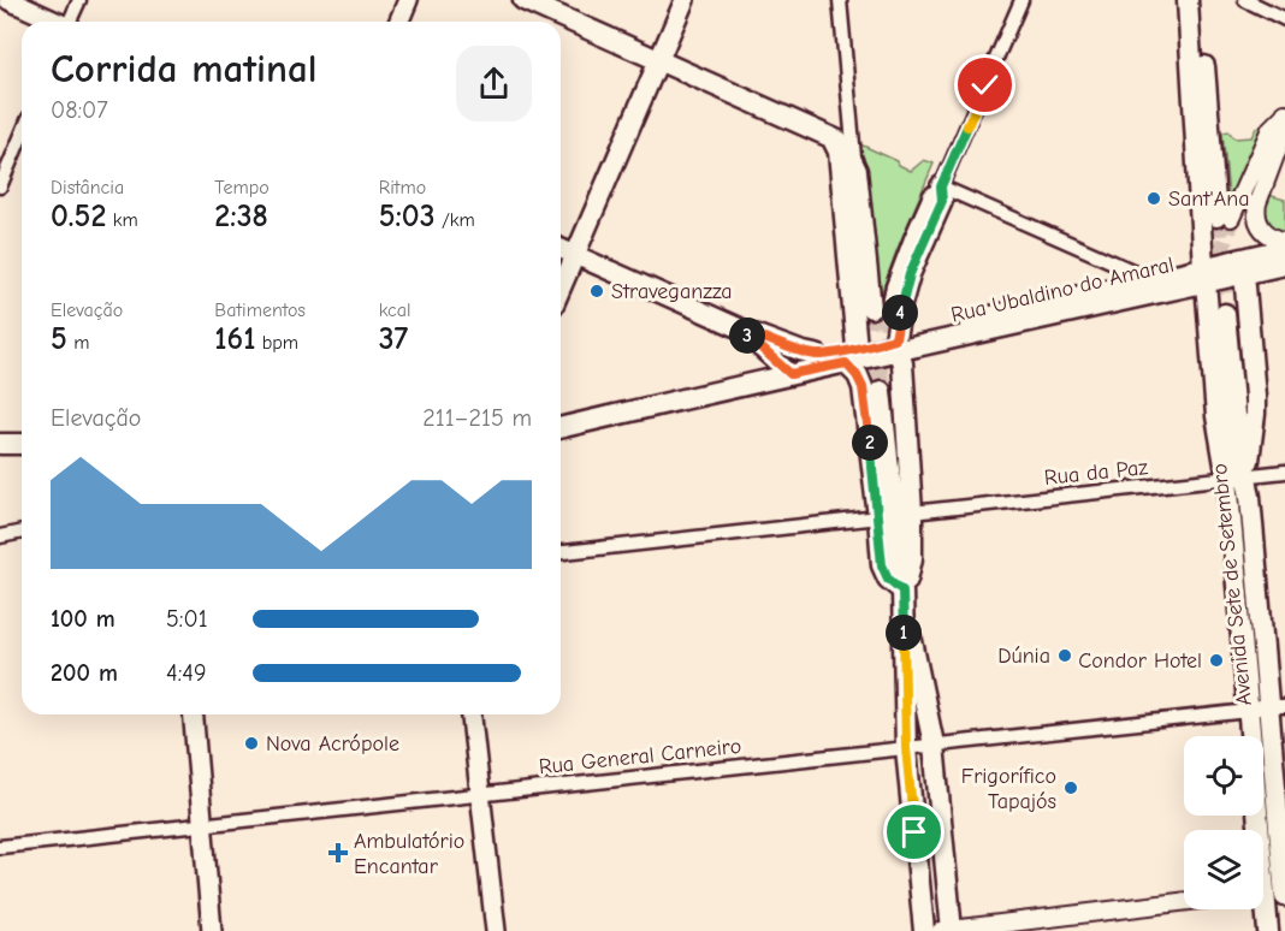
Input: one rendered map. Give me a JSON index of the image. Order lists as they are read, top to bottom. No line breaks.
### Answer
{"streets":{"main road":["Rua Ubaldino do Amaral","Avenida Sete de Setembro"],"street":["Rua da Paz","Rua General Carneiro"]},"crossings":[["Rua da Paz","Avenida Sete de Setembro"],["Avenida Sete de Setembro","Rua General Carneiro"]],"places":{"other":["Sant'Ana","Straveganzza","Dúnia","Condor Hotel","Nova Acrópole","Frigorífico Tapajós"],"health":["Ambulatório Encantar"]},"page":{"heading":["Corrida matinal","08:07"],"stats":[["Distância","0.52 km"],["Tempo","2:38"],["Ritmo","5:03 /km"],["Elevação","5 m"],["Batimentos","161 bpm"],["kcal","37"]],"pins":["4","3","2","1"],"chart":["Elevação","211–215 m"],"list":[{"name":"100 m","note":"5:01"},{"name":"200 m","note":"4:49"}]}}
